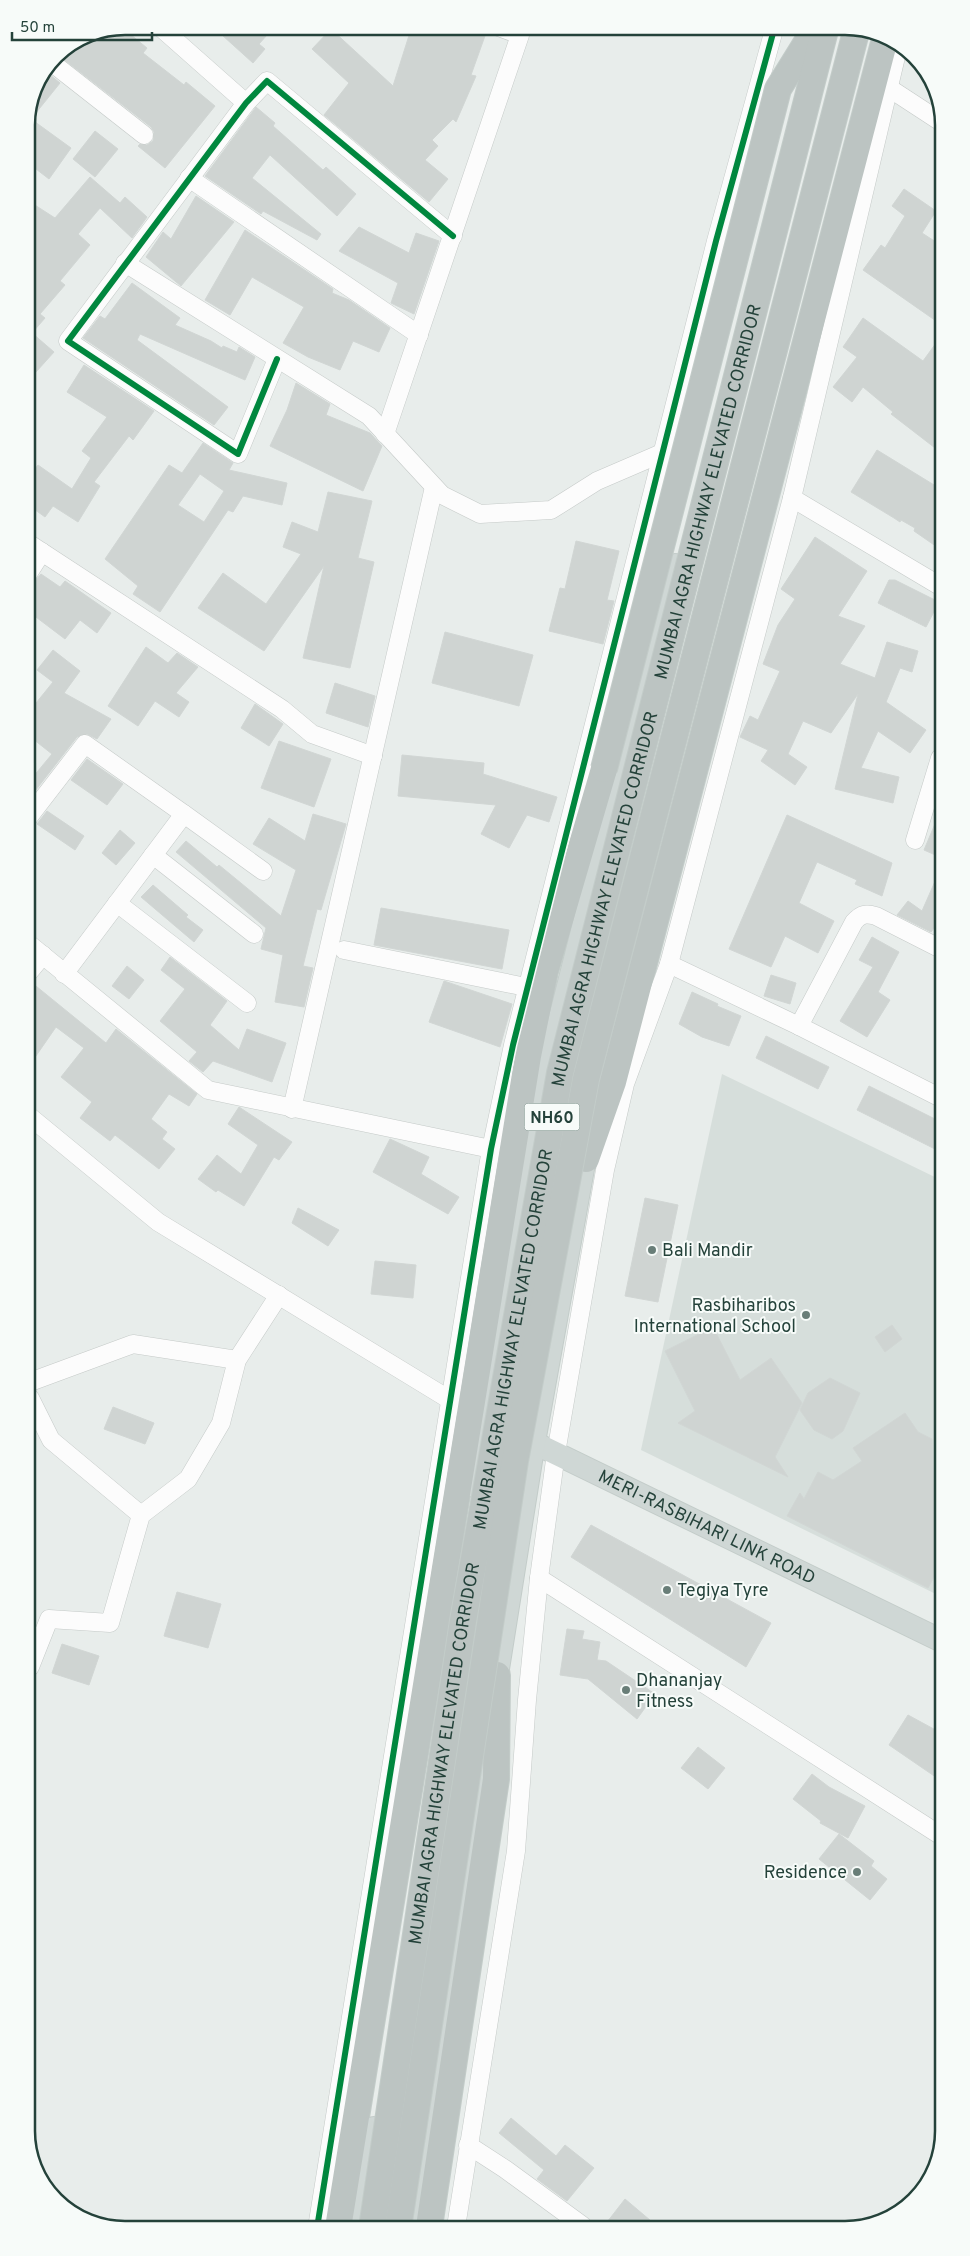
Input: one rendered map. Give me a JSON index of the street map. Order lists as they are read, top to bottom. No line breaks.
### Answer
{"streets":{"highway":["MUMBAI AGRA HIGHWAY ELEVATED CORRIDOR","NH60"],"main road":["MERI-RASBIHARI LINK ROAD"]},"places":["Bali Mandir","Rasbiharibos International School","Tegiya Tyre","Dhananjay Fitness","Residence"],"scale_bar":"50 m"}
